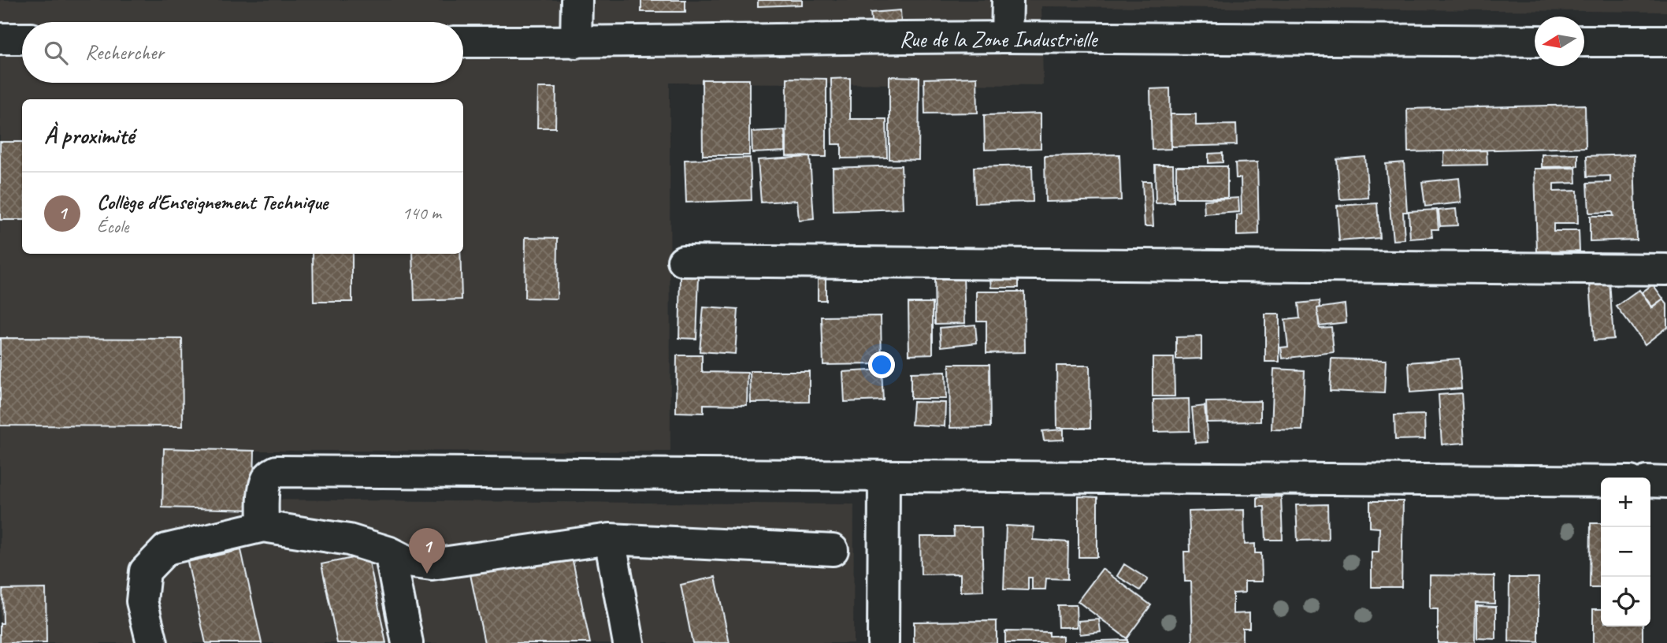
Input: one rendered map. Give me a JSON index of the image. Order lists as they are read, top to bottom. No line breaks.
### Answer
{"streets":{"street":["Rue de la Zone Industrielle"]},"north":"left","page":{"search":"Rechercher","heading":"À proximité","list":[{"mark":"1","name":"Collège d'Enseignement Technique","note":"École","value":"140 m"}],"map_buttons":["+","−"],"pins":"1"}}
